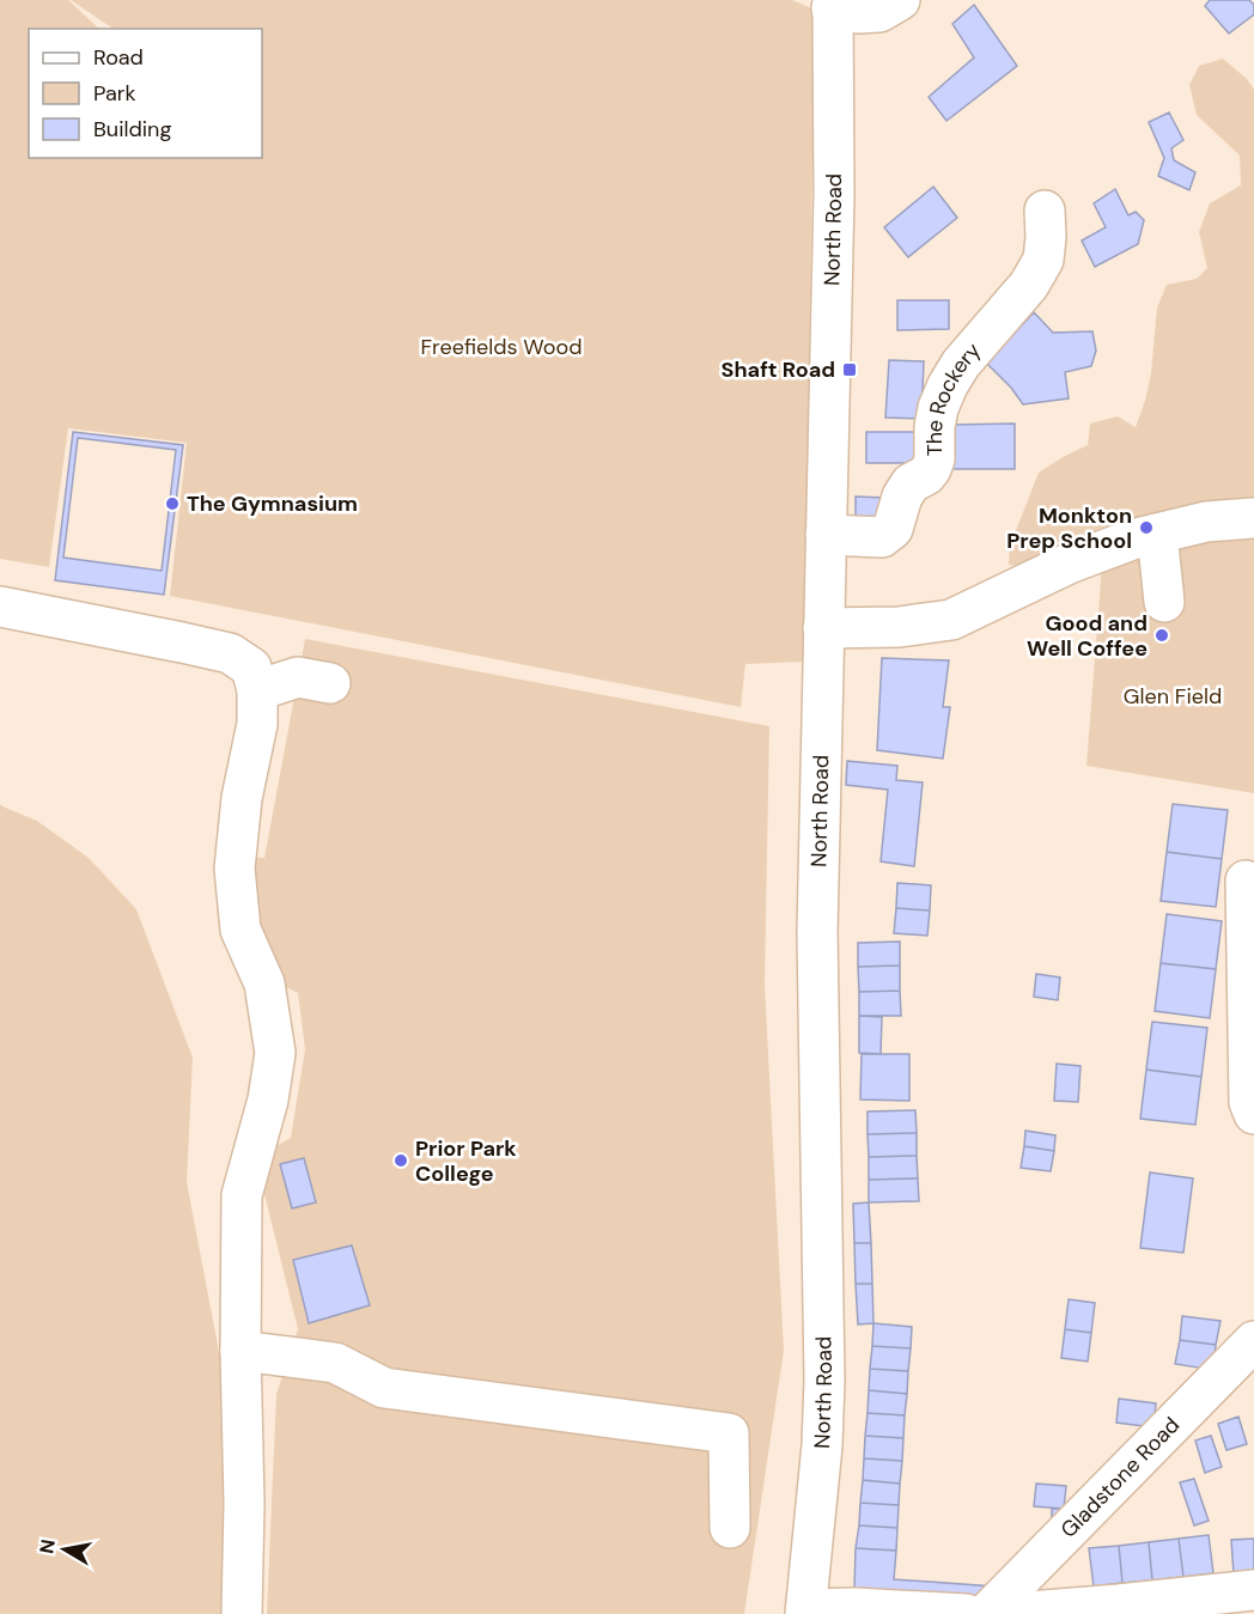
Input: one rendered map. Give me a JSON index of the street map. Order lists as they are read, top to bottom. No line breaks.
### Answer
{"streets":{"street":["North Road","The Rockery","Gladstone Road"]},"crossings":[["North Road","The Rockery"]],"parks":["Freefields Wood","Glen Field"],"places":{"transit":["Shaft Road"],"other":["The Gymnasium","Monkton Prep School","Good and Well Coffee","Prior Park College"]},"legend":["Road","Park","Building"],"north":"left"}
